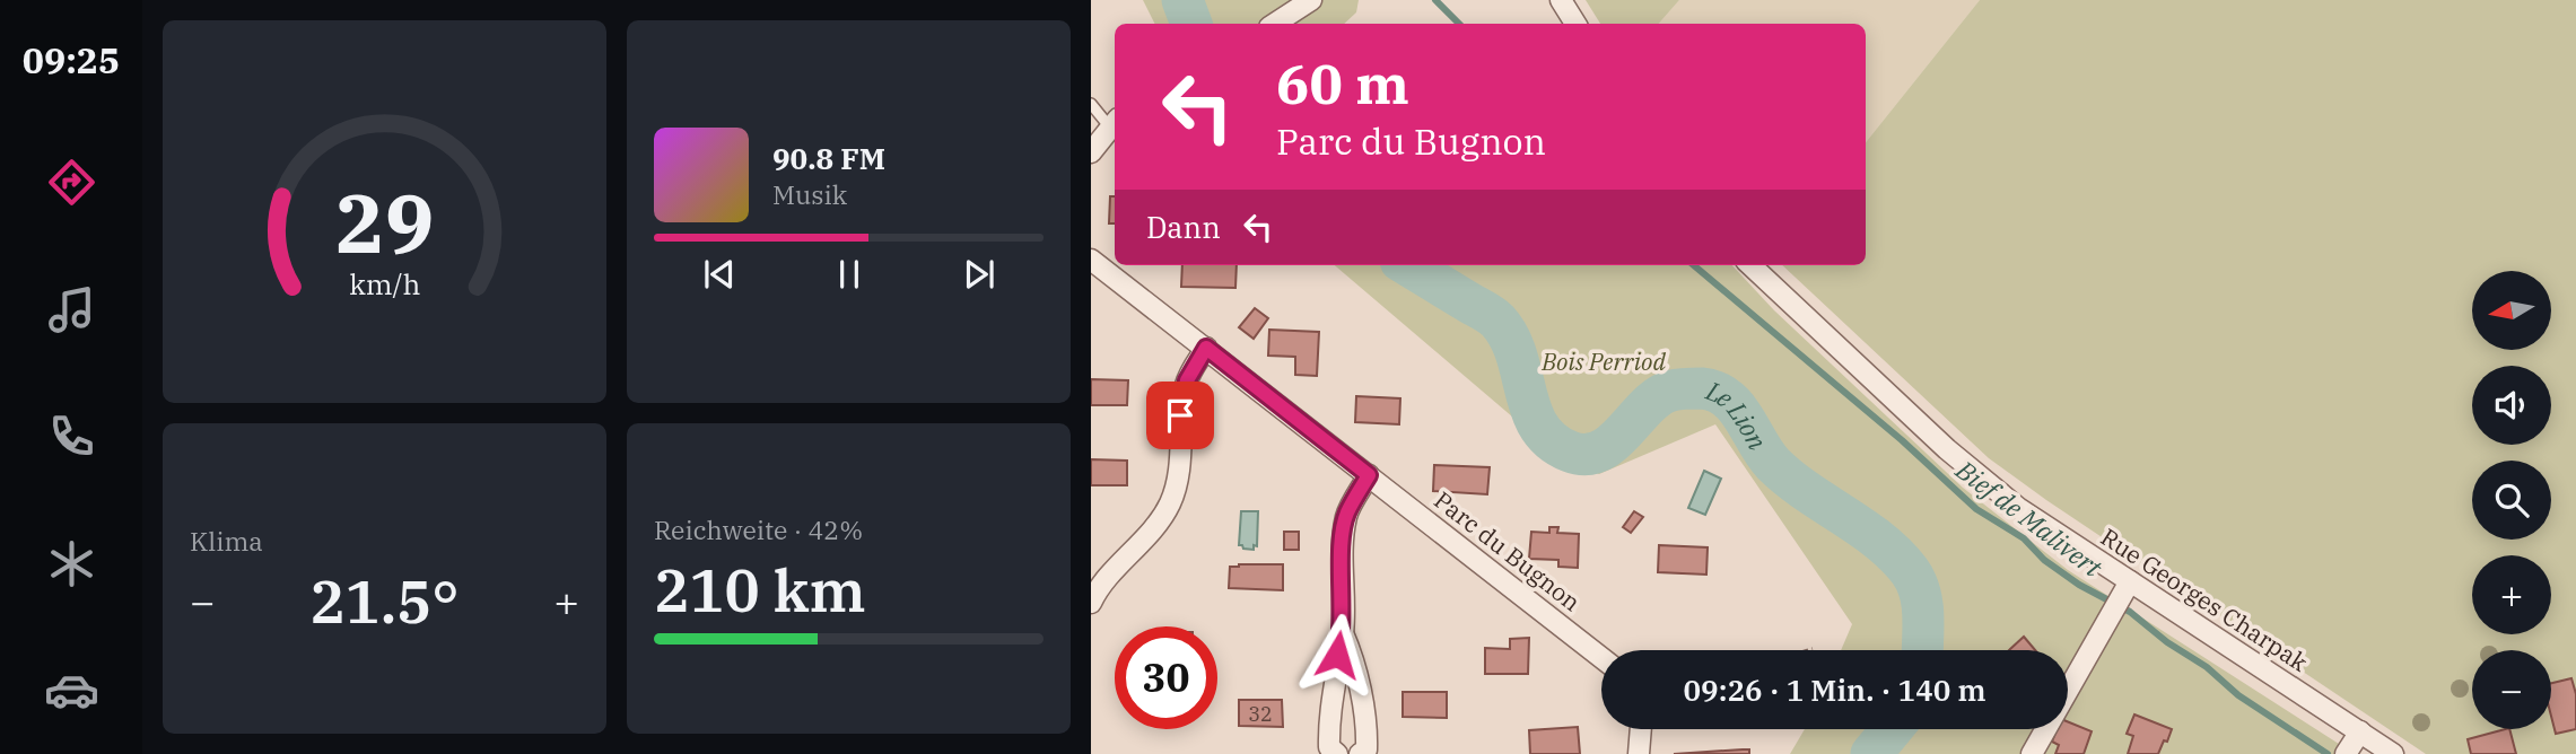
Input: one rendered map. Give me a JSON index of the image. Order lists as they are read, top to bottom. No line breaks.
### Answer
{"streets":{"street":["Parc du Bugnon","Rue Georges Charpak"]},"water":["Le Lion","Bief de Malivert"],"parks":["Bois Perriod"],"house_numbers":["32"],"north":"left","page":{"tabs":"09:25","turn":["60 m","Parc du Bugnon"],"song":["90.8 FM","Musik"],"then":"Dann","map_buttons":["+","−"],"tile":["Klima",["Reichweite · 42%","210 km"]],"heat":["−","21.5°","+"],"limit":"30","trip":"09:26 · 1 Min. · 140 m","gauge":["29","km/h"]}}
